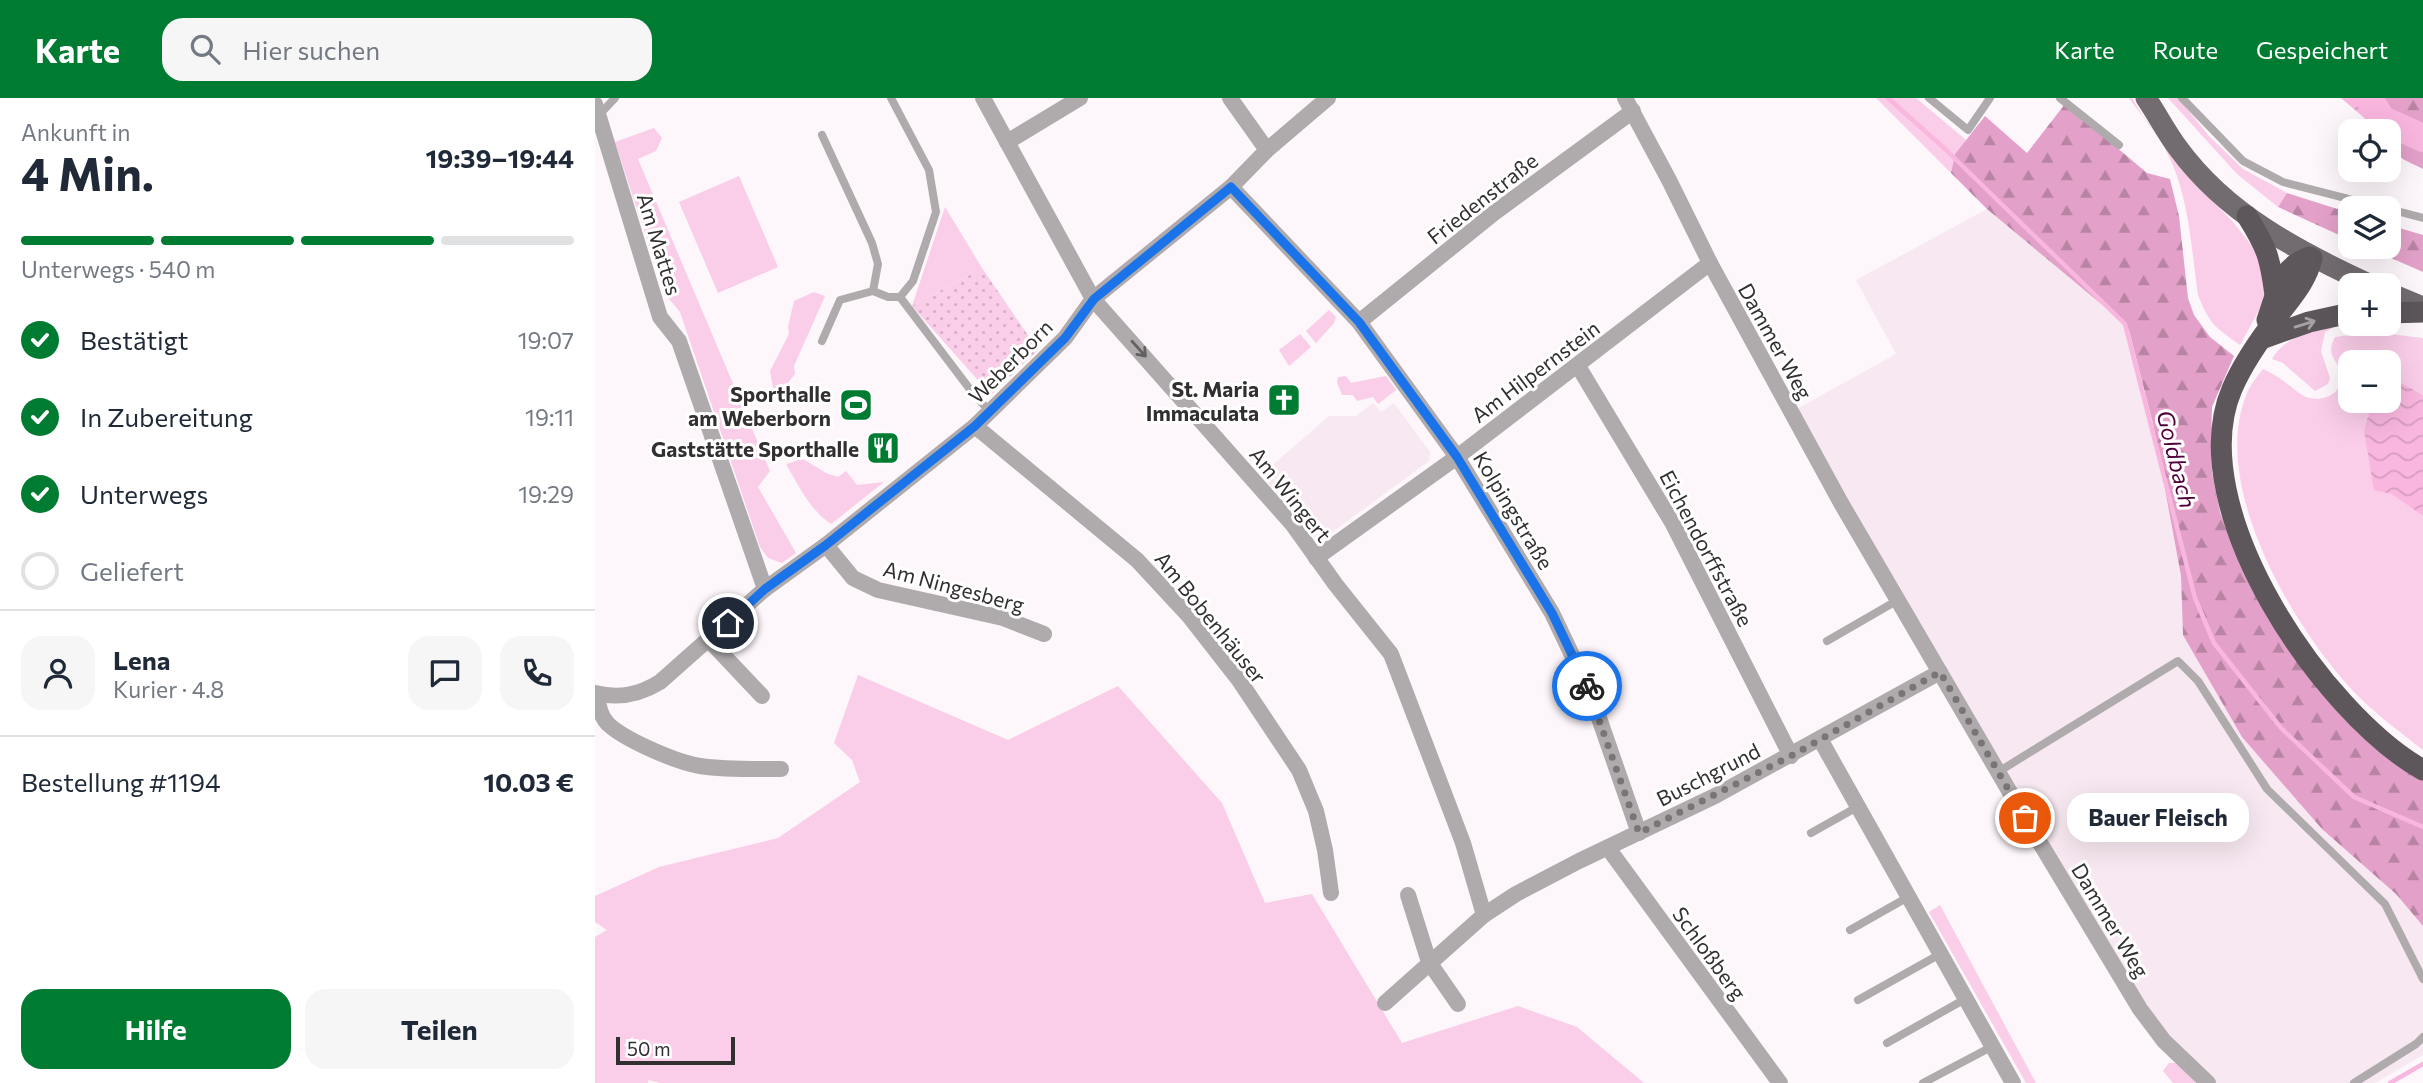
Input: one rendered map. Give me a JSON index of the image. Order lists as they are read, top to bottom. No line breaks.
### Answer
{"streets":{"street":["Friedenstraße","Am Mattes","Dammer Weg","Weberborn","Am Hilpernstein","Am Wingert","Kolpingstraße","Eichendorffstraße","Am Ningesberg","Am Bobenhäuser","Buschgrund","Schloßberg"]},"crossings":[["Friedenstraße","Dammer Weg"],["Friedenstraße","Kolpingstraße"],["Am Mattes","Weberborn"],["Dammer Weg","Am Hilpernstein"],["Dammer Weg","Buschgrund"],["Weberborn","Am Wingert"],["Weberborn","Kolpingstraße"],["Weberborn","Am Ningesberg"],["Weberborn","Am Bobenhäuser"],["Am Hilpernstein","Am Wingert"],["Am Hilpernstein","Kolpingstraße"],["Am Hilpernstein","Eichendorffstraße"],["Am Wingert","Buschgrund"],["Kolpingstraße","Buschgrund"],["Eichendorffstraße","Buschgrund"],["Buschgrund","Schloßberg"]],"one_way":["Am Wingert"],"water":["Goldbach"],"places":{"church":["St. Maria Immaculata"],"sports":["Sporthalle am Weberborn"],"restaurant":["Gaststätte Sporthalle"],"other":["Bauer Fleisch"]},"scale_bar":"50 m","page":{"header":"Karte","search":"Hier suchen","nav":["Karte","Route","Gespeichert"],"heading":["4 Min.","Ankunft in","19:39–19:44"],"panel":["Lena","Kurier · 4.8","Bestellung #1194","10.03 €"],"map_buttons":["+","−"],"bar":"Unterwegs · 540 m","list":[["Bestätigt","19:07"],["In Zubereitung","19:11"],["Unterwegs","19:29"],"Geliefert"],"bubble":"Bauer Fleisch","buttons":["Hilfe","Teilen"],"scale":"50 m"}}
